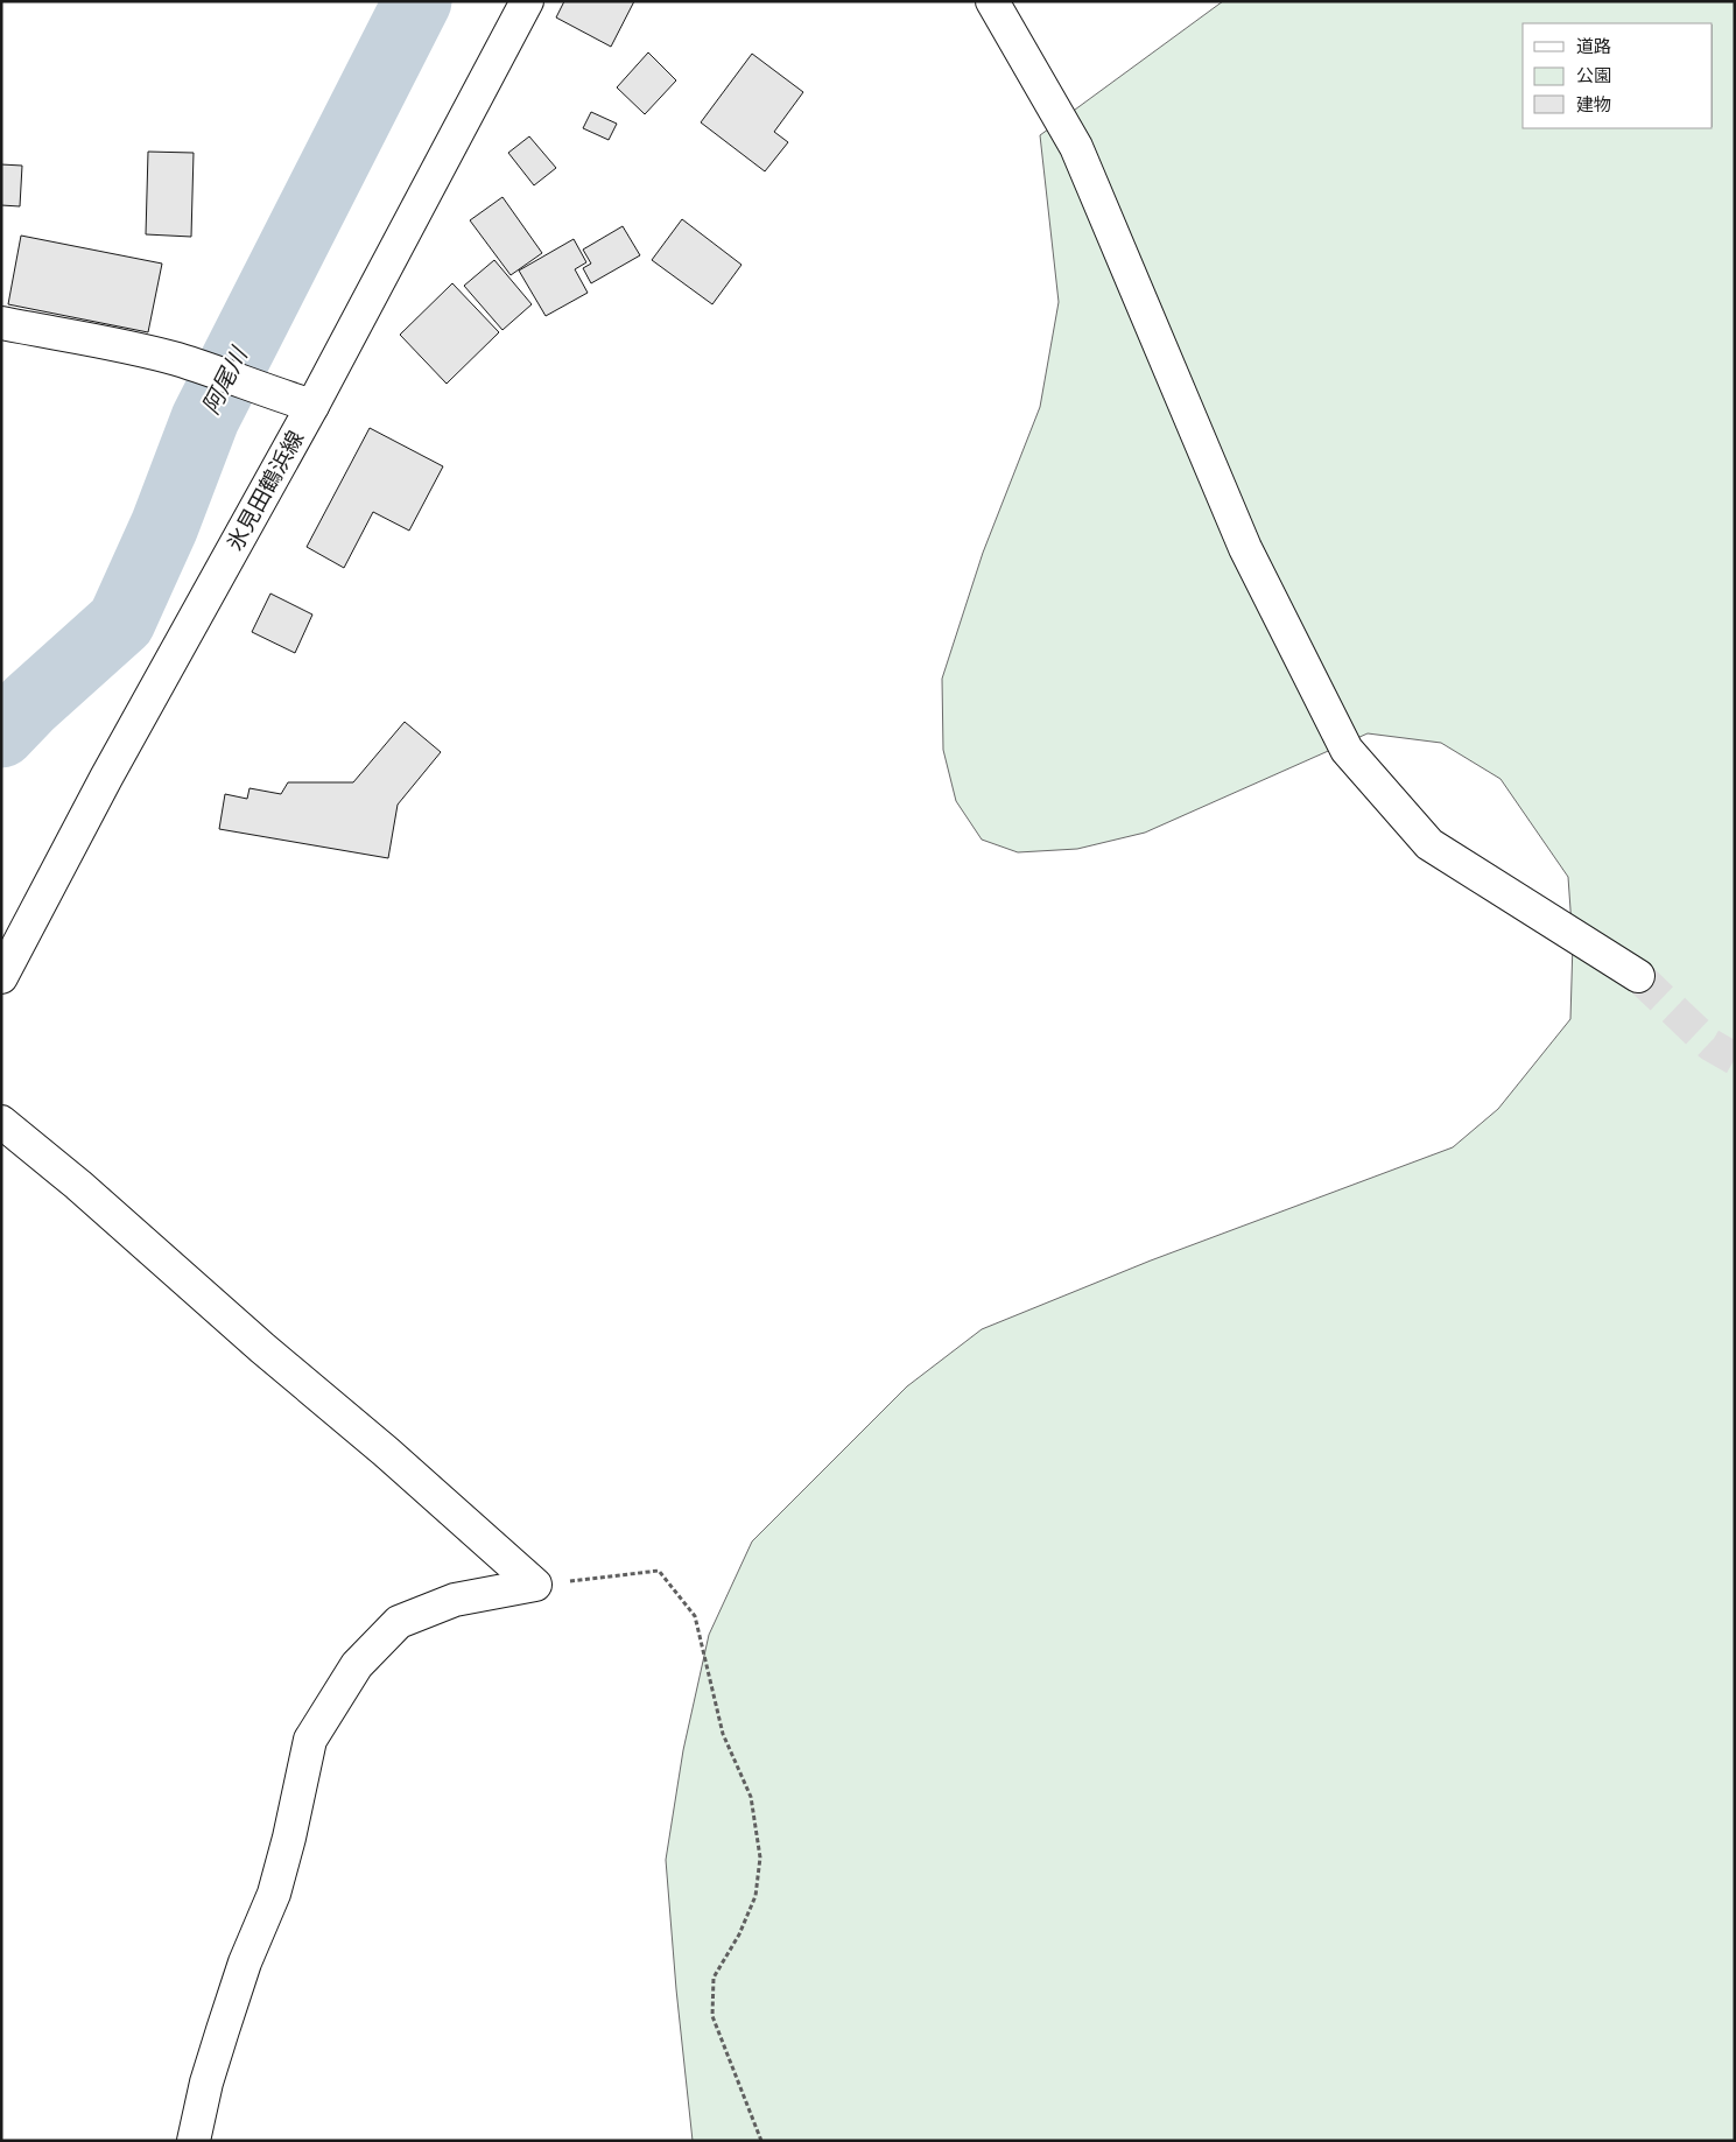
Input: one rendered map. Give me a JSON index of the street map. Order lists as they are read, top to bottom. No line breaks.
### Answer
{"streets":{"street":["氷見田鶴浜線"]},"water":["阿尾川"],"legend":["道路","公園","建物"]}
